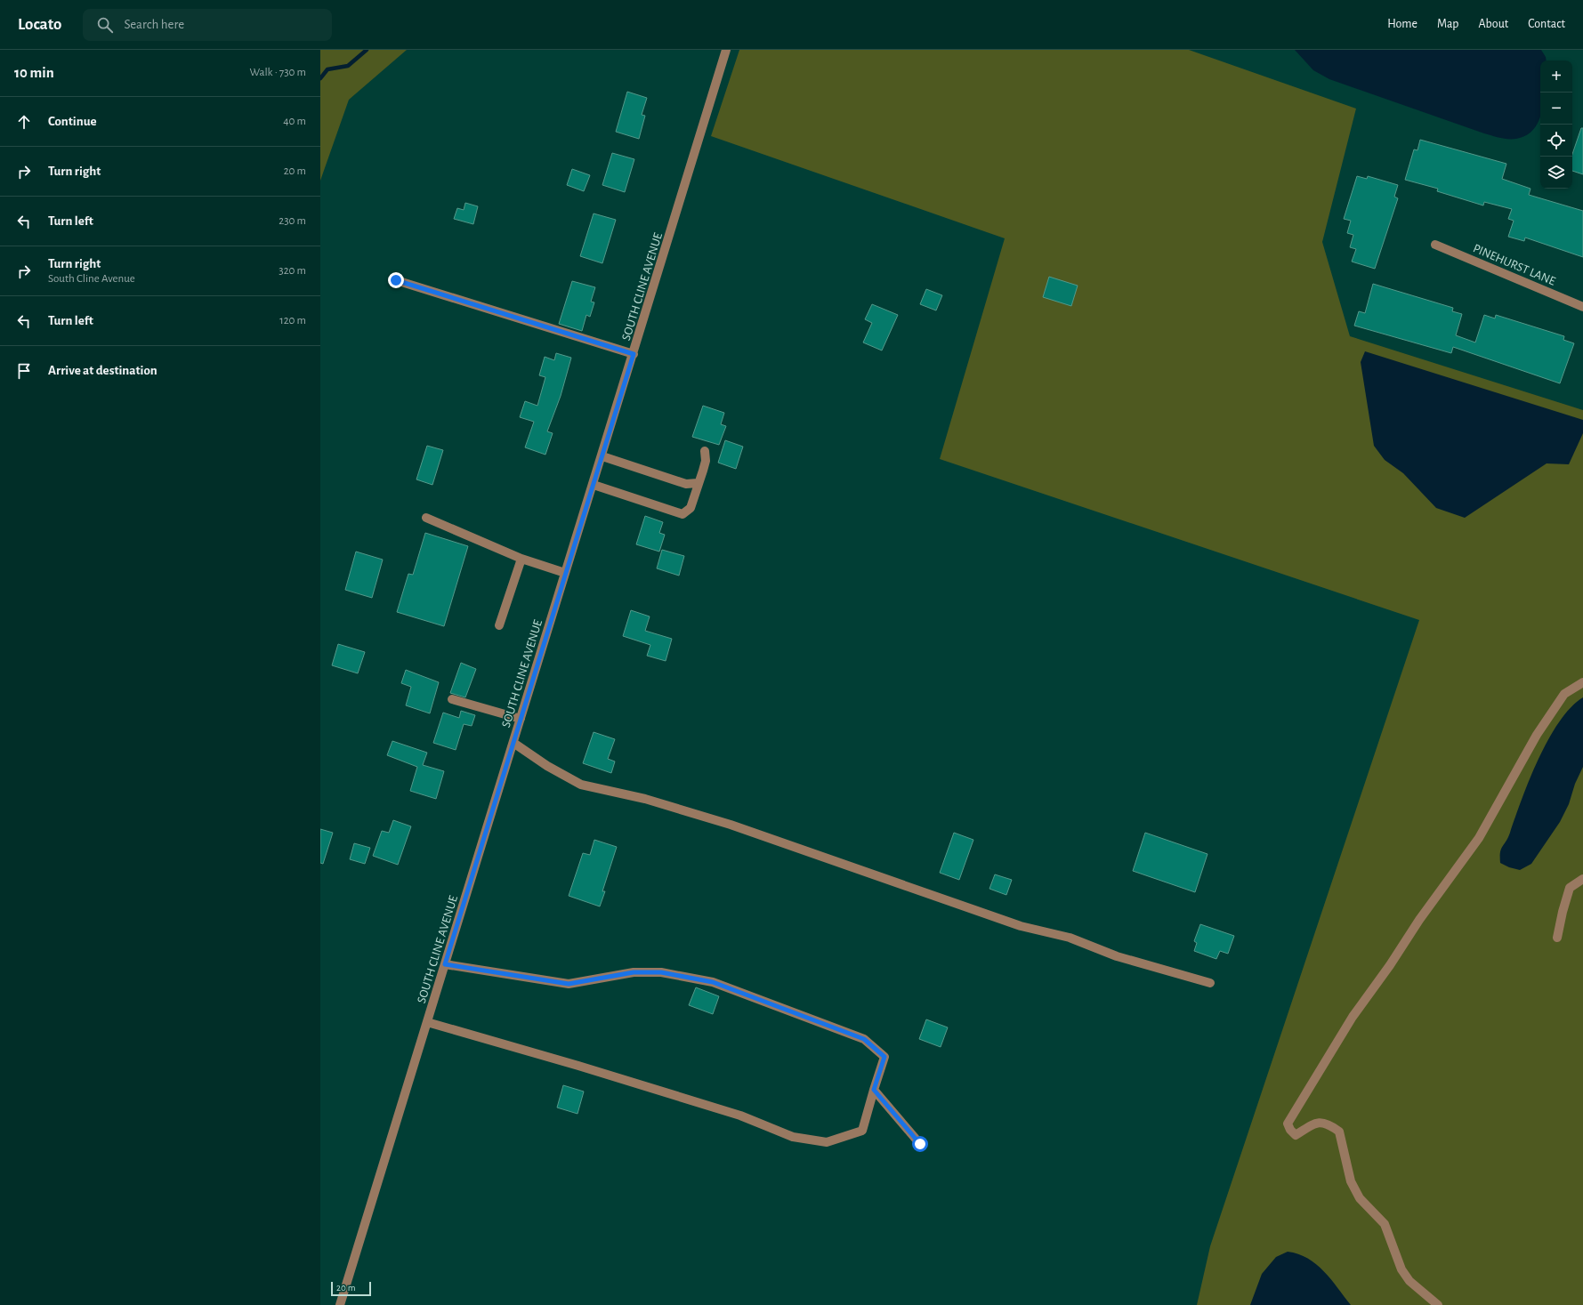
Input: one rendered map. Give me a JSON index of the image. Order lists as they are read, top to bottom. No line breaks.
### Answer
{"streets":{"street":["PINEHURST LANE","SOUTH CLINE AVENUE"]},"scale_bar":"20 m","page":{"header":"Locato","search":"Search here","nav":["Home","Map","About","Contact"],"heading":["10 min","Walk · 730 m"],"map_buttons":["+","−"],"list":[["Continue","40 m"],["Turn right","20 m"],["Turn left","230 m"],["Turn right","South Cline Avenue","320 m"],["Turn left","120 m"],"Arrive at destination"],"scale":"20 m"}}
